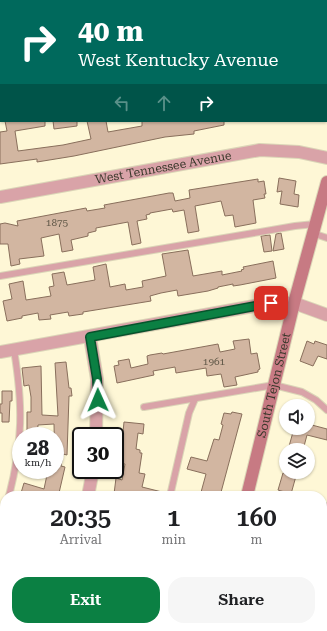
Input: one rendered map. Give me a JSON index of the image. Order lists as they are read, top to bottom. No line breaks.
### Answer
{"streets":{"street":["West Tennessee Avenue","South Tejon Street"]},"house_numbers":["1875","1961"],"page":{"turn":["40 m","West Kentucky Avenue"],"speed":"28 km/h","limit":"30","eta":["20:35","Arrival","1","min","160","m"],"buttons":["Exit","Share"]}}
